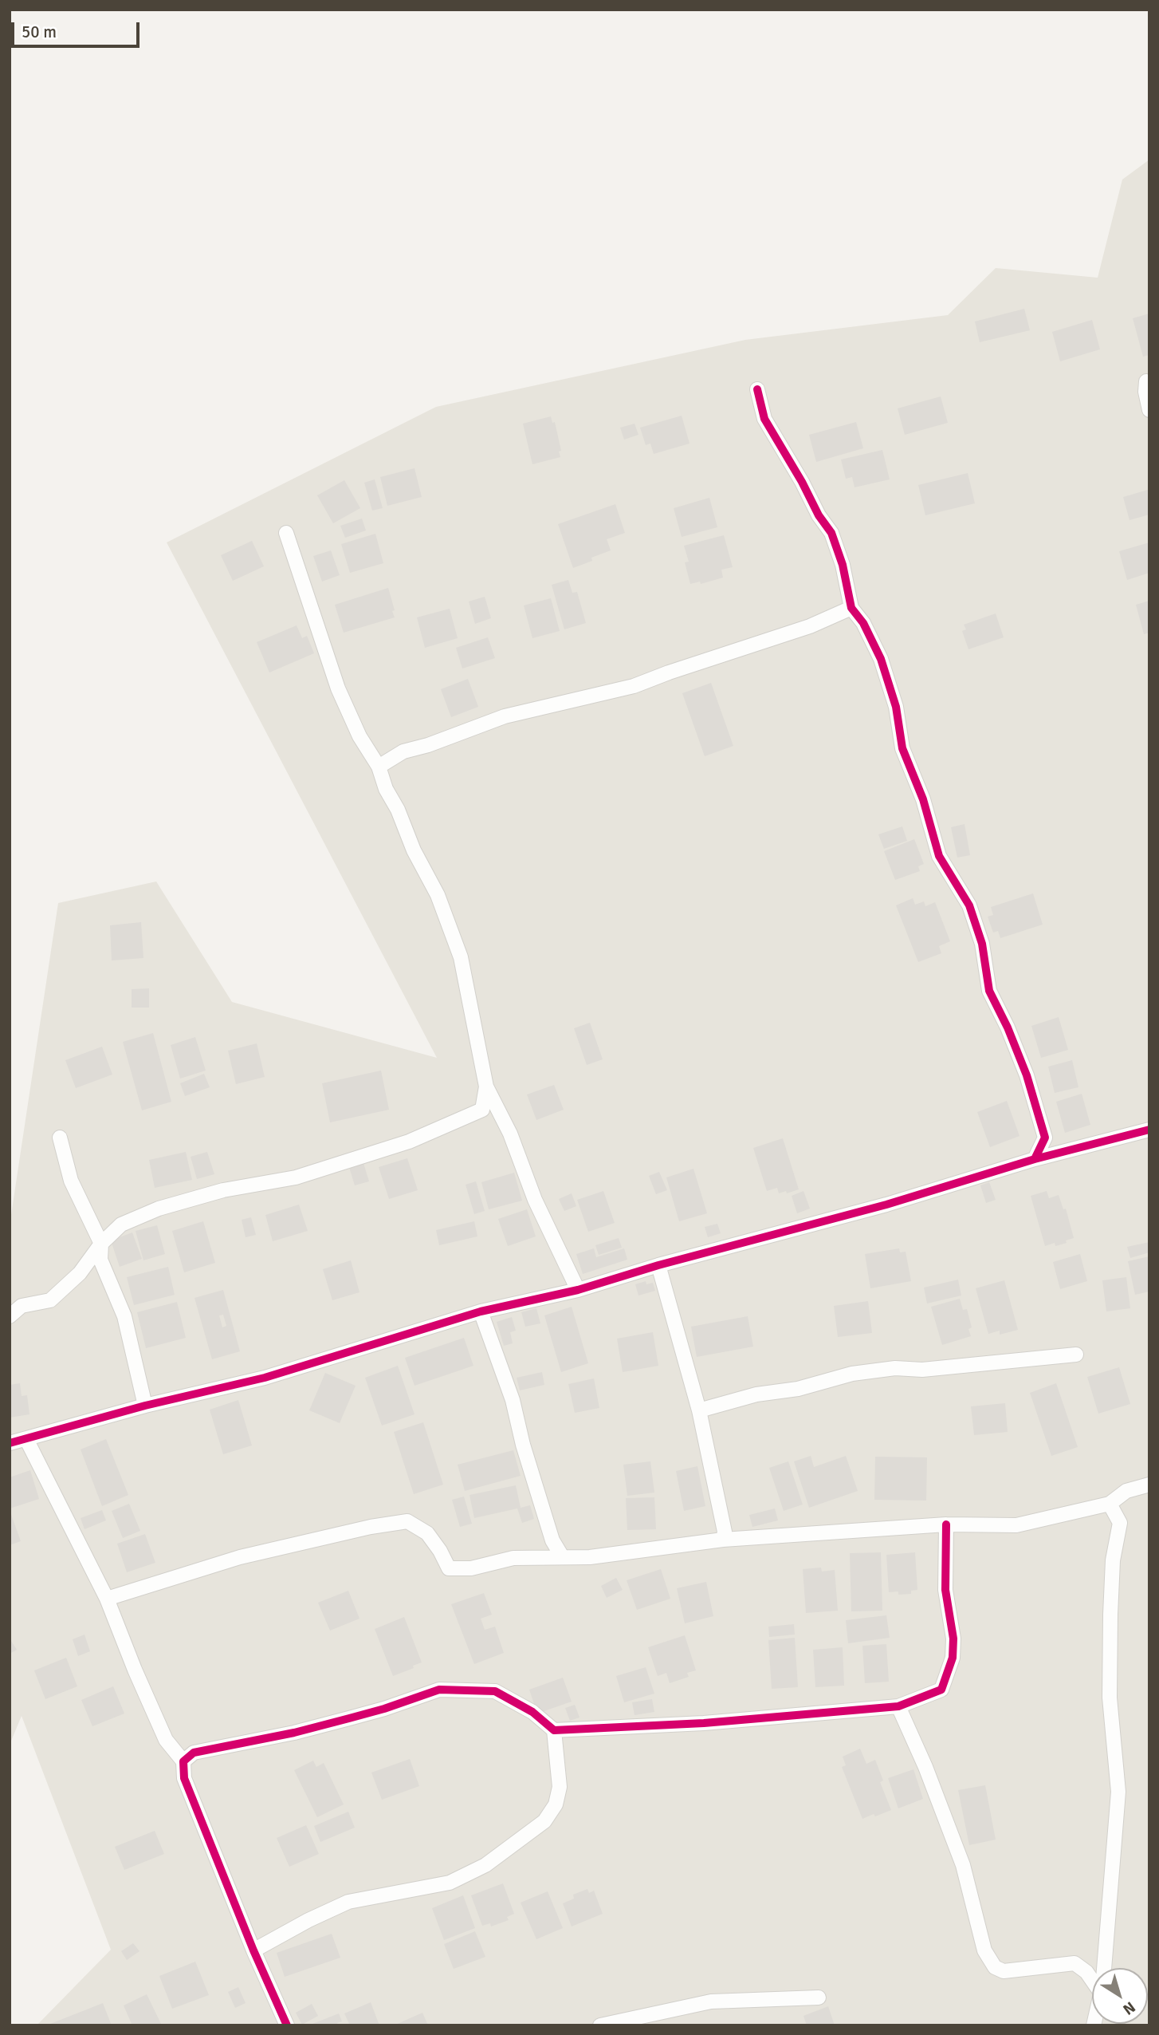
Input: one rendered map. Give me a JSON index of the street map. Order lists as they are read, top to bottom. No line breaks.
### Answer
{"scale_bar":"50 m","north":"bottom right"}
